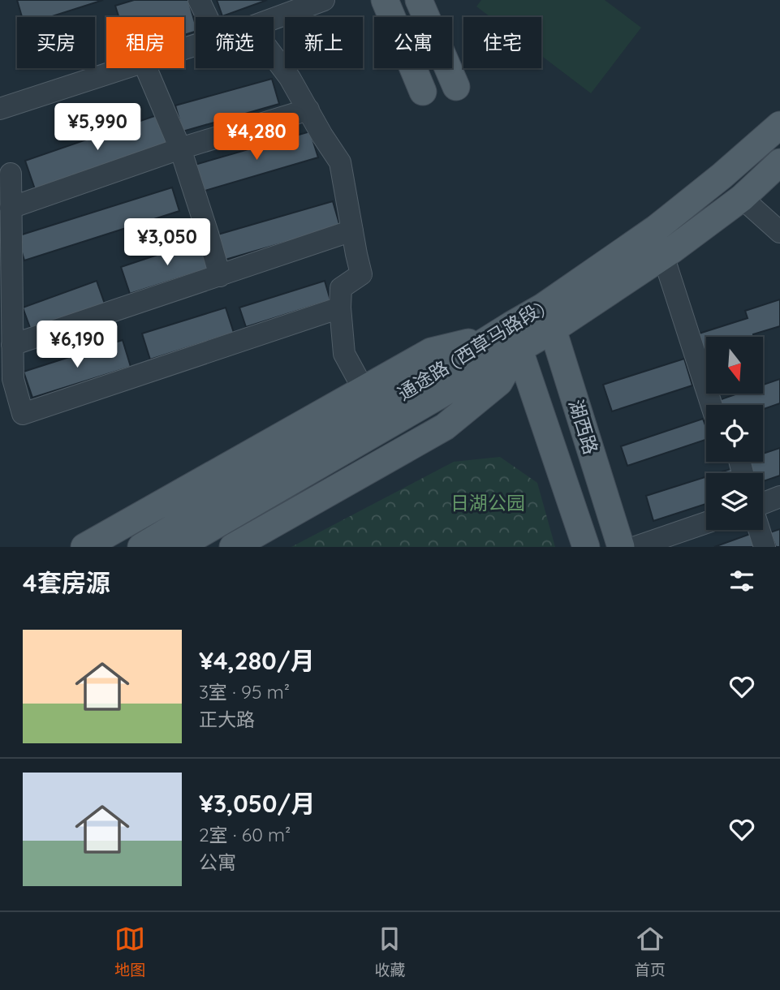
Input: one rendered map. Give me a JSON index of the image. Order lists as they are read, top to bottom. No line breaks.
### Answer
{"streets":{"main road":["通途路 (西草马路段)","湖西路"]},"crossings":[["通途路 (西草马路段)","湖西路"]],"parks":["日湖公园"],"north":"bottom","page":{"chip":["买房","租房","筛选","新上","公寓","住宅"],"price":["¥5,990","¥4,280","¥3,050","¥6,190"],"heading":"4套房源","list":[{"name":"¥4,280/月","note":"3室 · 95 m² · 正大路"},{"name":"¥3,050/月","note":"2室 · 60 m² · 公寓"}],"tabs":["地图","收藏","首页"]}}
